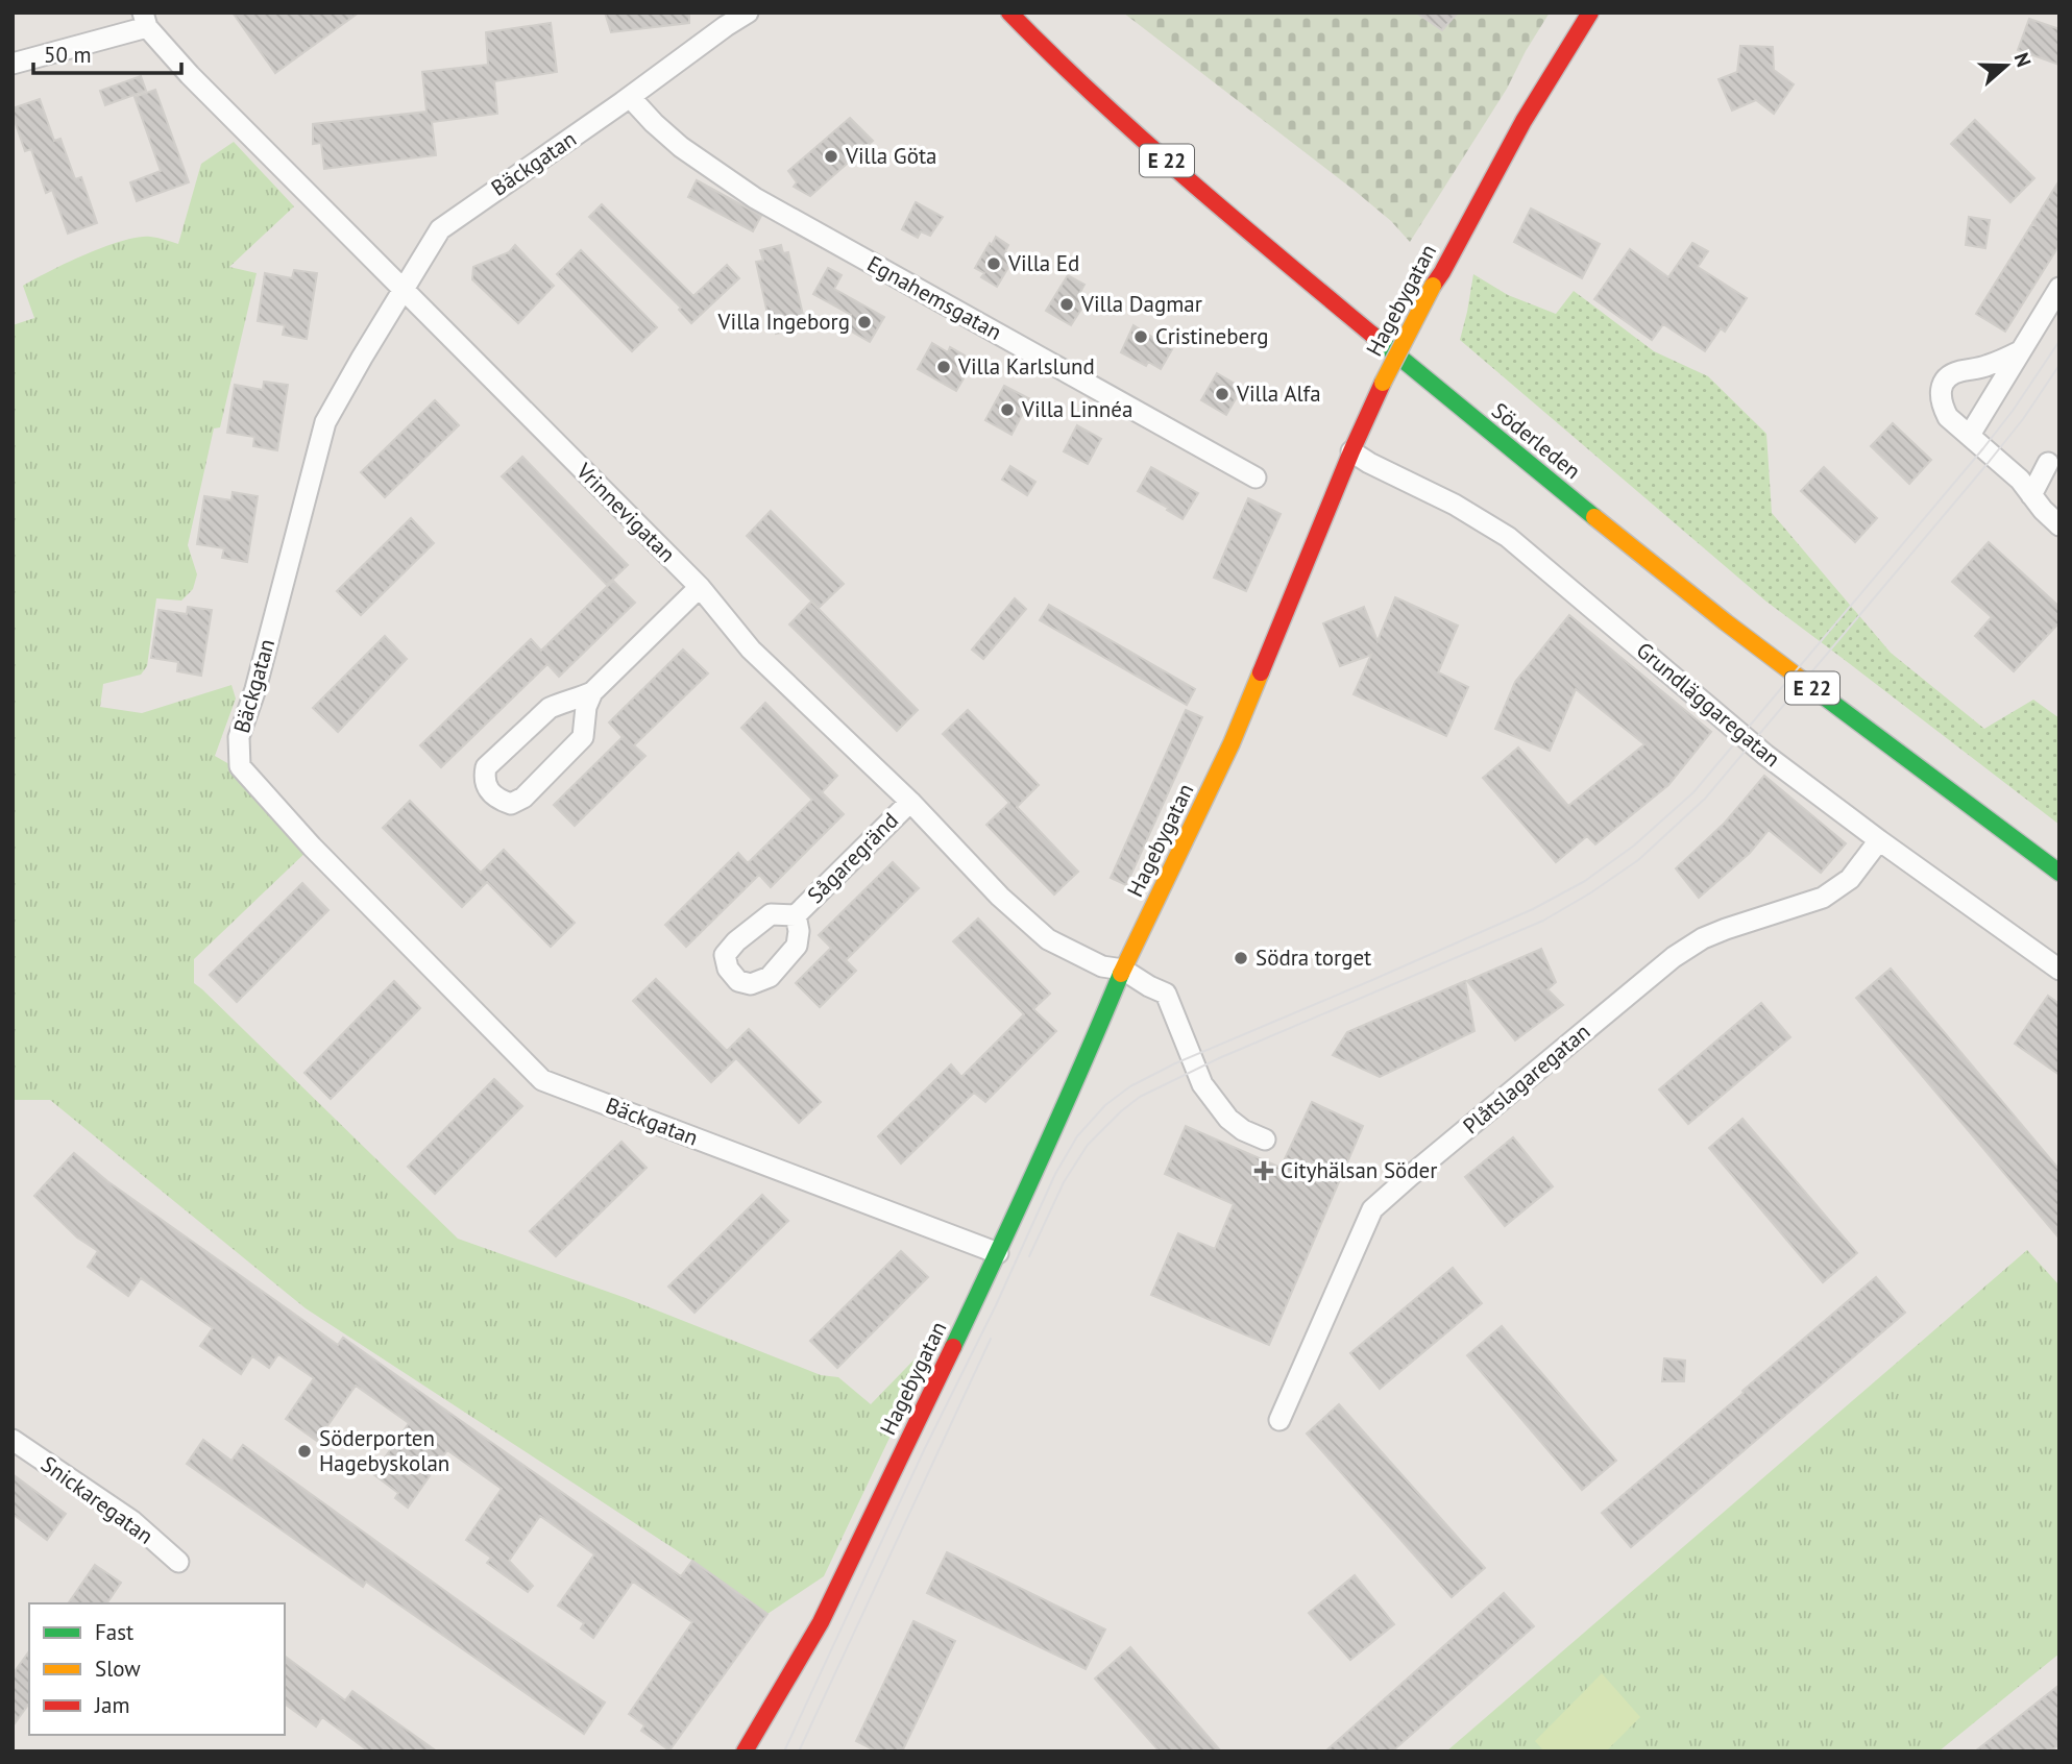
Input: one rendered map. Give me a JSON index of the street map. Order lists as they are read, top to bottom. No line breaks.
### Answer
{"streets":{"main road":["E 22","Hagebygatan","Söderleden"],"street":["Bäckgatan","Egnahemsgatan","Vrinnevigatan","Grundläggaregatan","Sågaregränd","Plåtslagaregatan","Snickaregatan"]},"crossings":[["Bäckgatan","Egnahemsgatan"],["Bäckgatan","Hagebygatan"],["Bäckgatan","Vrinnevigatan"],["Hagebygatan","Vrinnevigatan"],["Hagebygatan","Grundläggaregatan"],["Vrinnevigatan","Sågaregränd"],["Grundläggaregatan","Plåtslagaregatan"]],"places":{"other":["Villa Göta","Villa Ed","Villa Dagmar","Villa Ingeborg","Cristineberg","Villa Karlslund","Villa Alfa","Villa Linnéa","Södra torget","Söderporten Hagebyskolan"],"health":["Cityhälsan Söder"]},"legend":["Fast","Slow","Jam"],"scale_bar":"50 m","north":"right"}
